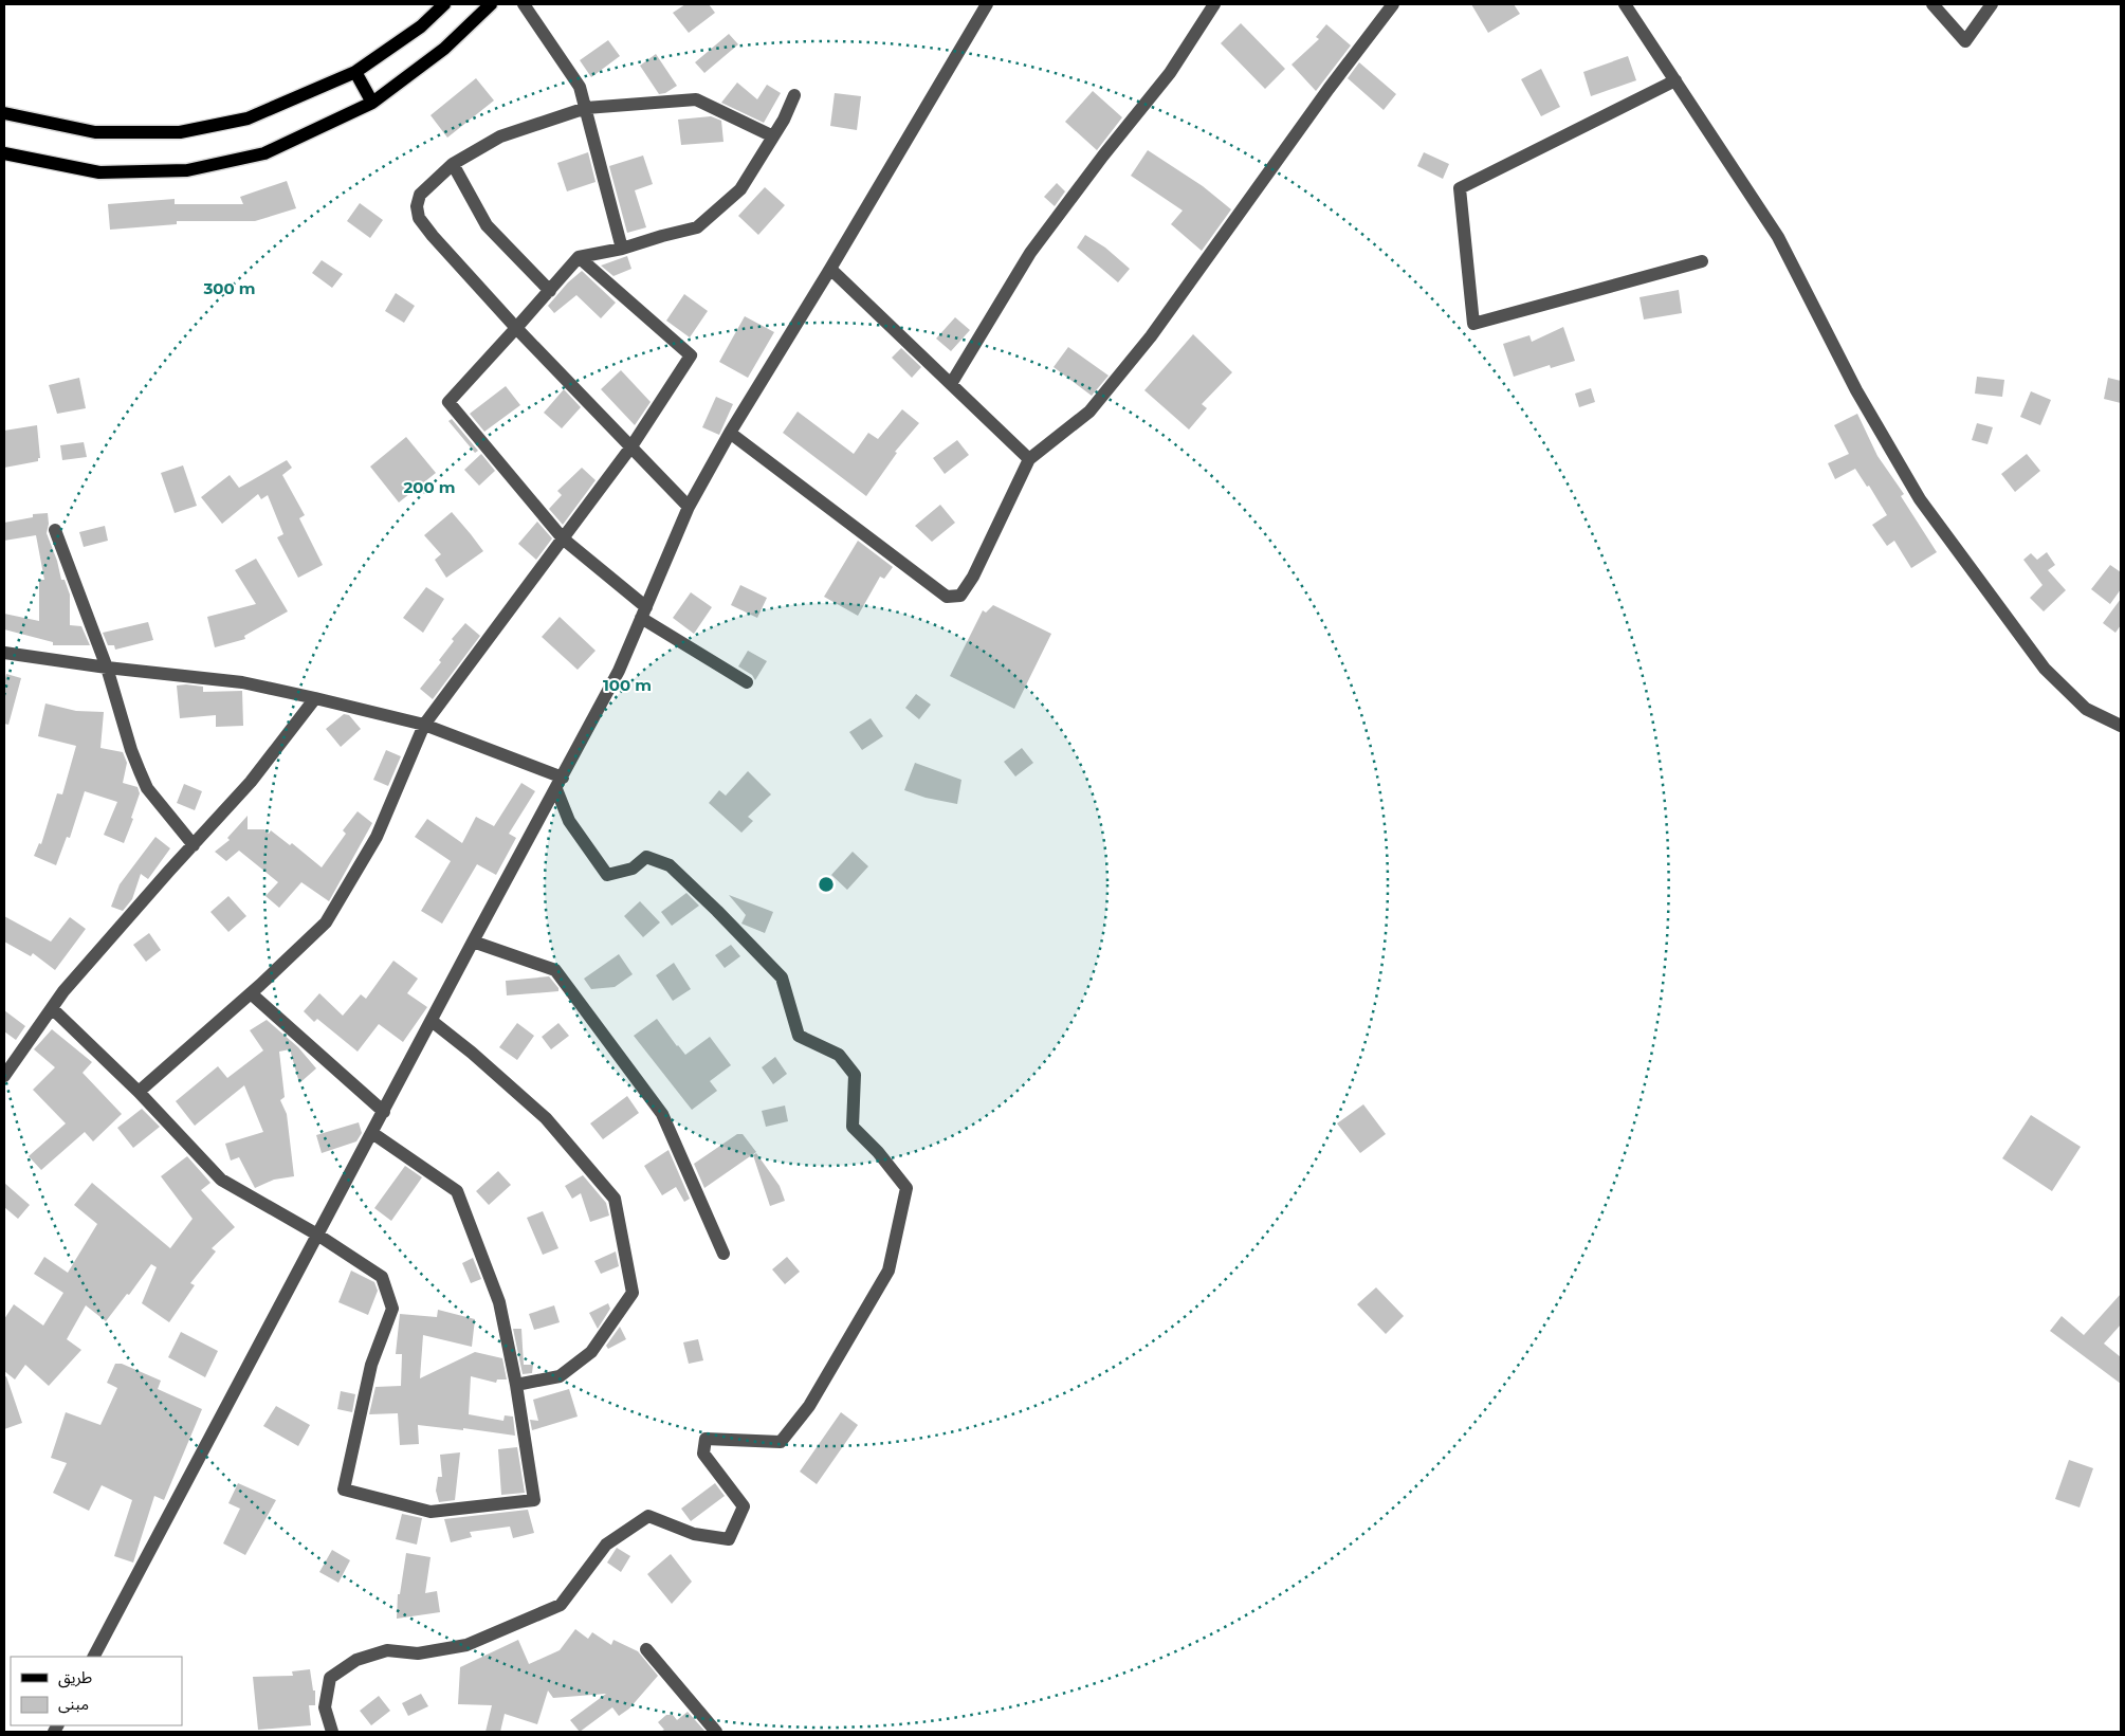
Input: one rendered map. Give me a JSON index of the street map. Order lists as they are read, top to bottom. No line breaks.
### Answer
{"legend":["طريق","مبنى"],"rings":["300 m","200 m","100 m"]}
